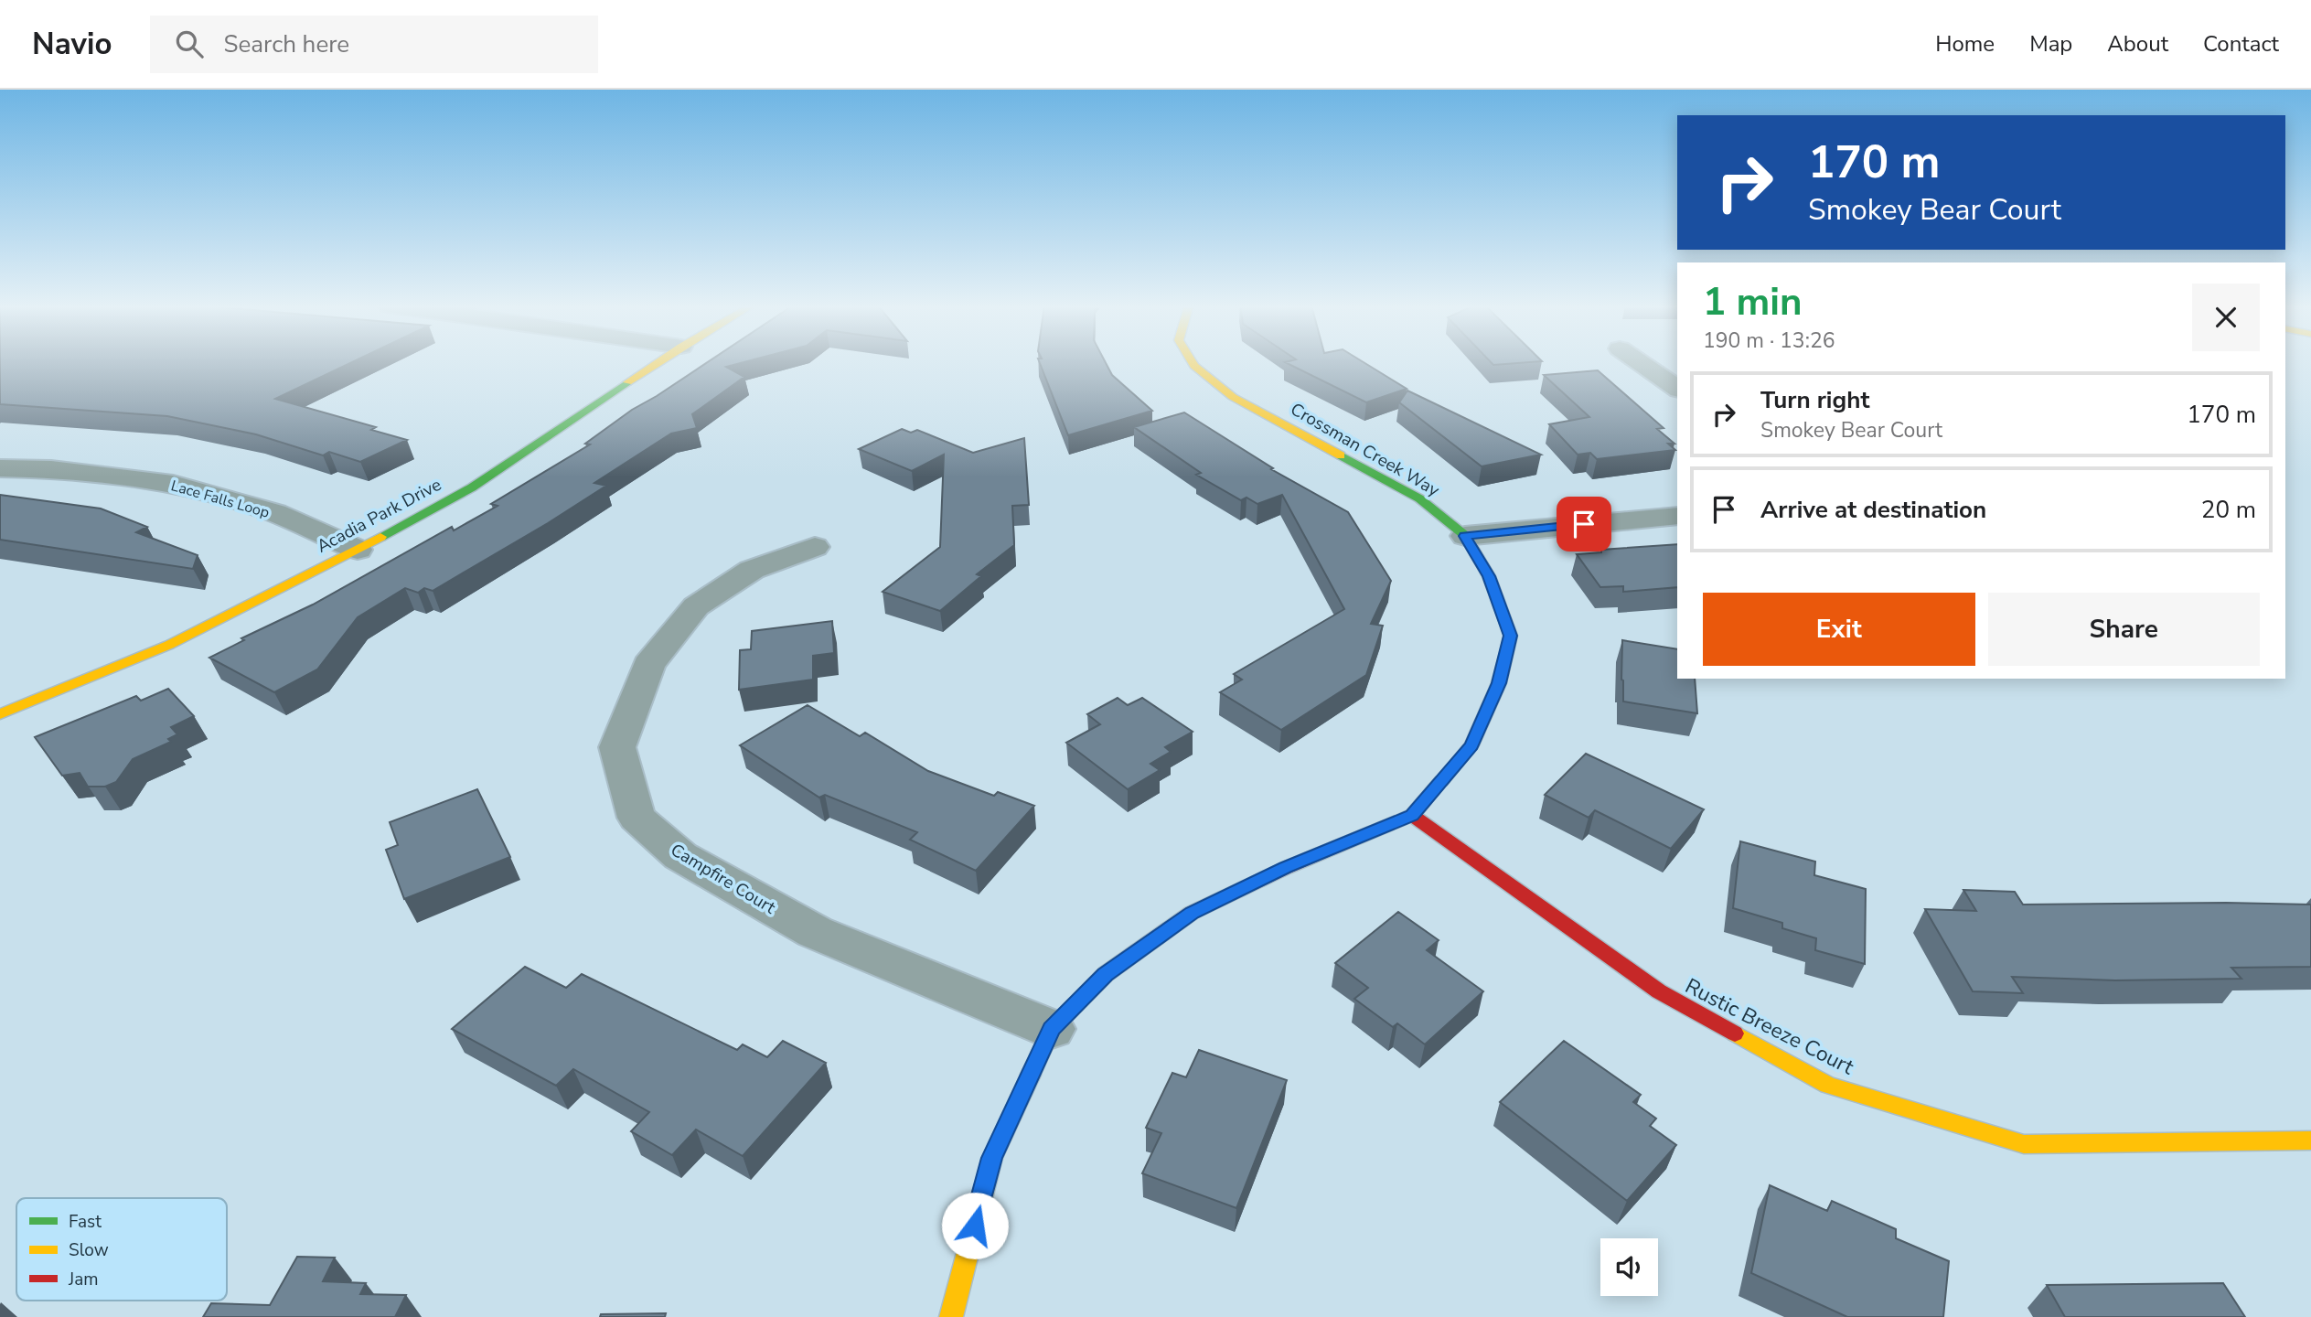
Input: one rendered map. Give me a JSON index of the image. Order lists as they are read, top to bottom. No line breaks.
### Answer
{"streets":{"street":["Crossman Creek Way","Lace Falls Loop","Acadia Park Drive","Campfire Court","Rustic Breeze Court"]},"crossings":[["Crossman Creek Way","Campfire Court"],["Crossman Creek Way","Rustic Breeze Court"],["Lace Falls Loop","Acadia Park Drive"]],"legend":["Fast","Slow","Jam"],"page":{"header":"Navio","search":"Search here","nav":["Home","Map","About","Contact"],"turn":["170 m","Smokey Bear Court"],"heading":["1 min","190 m · 13:26"],"list":[{"name":"Turn right","note":"Smokey Bear Court","value":"170 m"},{"name":"Arrive at destination","value":"20 m"}],"buttons":["Exit","Share"]}}
